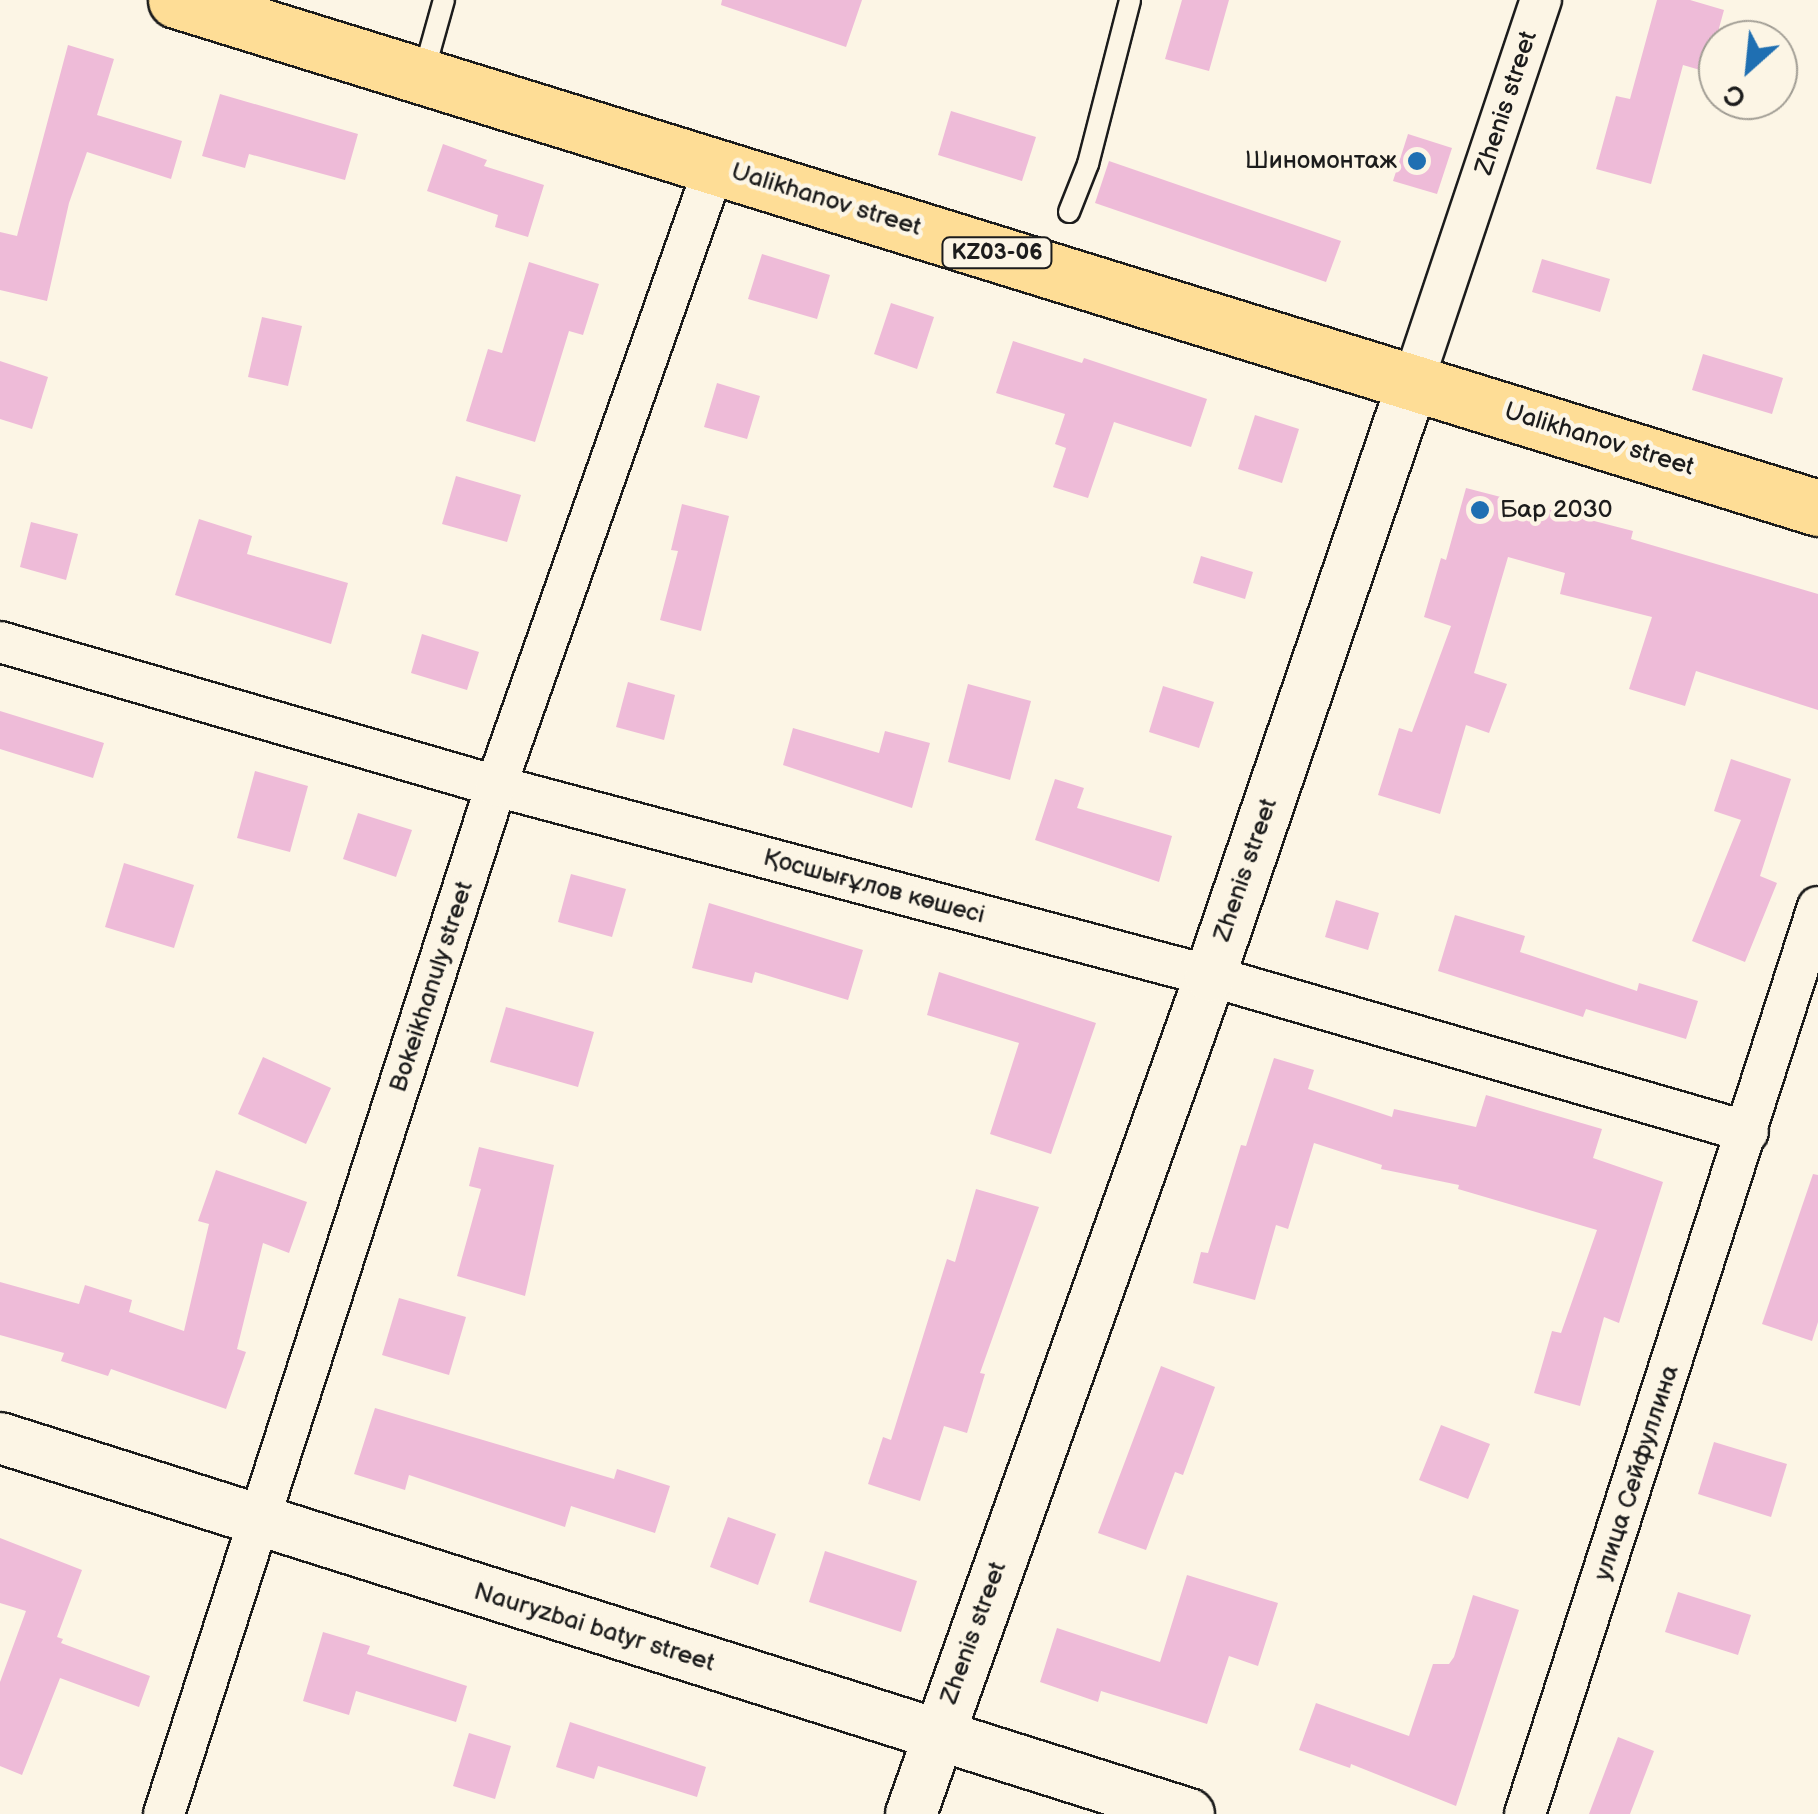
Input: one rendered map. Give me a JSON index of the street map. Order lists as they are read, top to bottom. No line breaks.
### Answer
{"streets":{"main road":["Ualikhanov street","KZ03-06"],"street":["Zhenis street","Қосшығұлов көшесі","Bokeikhanuly street","улица Сейфуллина","Nauryzbai batyr street"]},"crossings":[["Zhenis street","Ualikhanov street"],["Zhenis street","Қосшығұлов көшесі"],["Zhenis street","Nauryzbai batyr street"],["Ualikhanov street","Bokeikhanuly street"],["Қосшығұлов көшесі","Bokeikhanuly street"],["Қосшығұлов көшесі","улица Сейфуллина"],["Bokeikhanuly street","Nauryzbai batyr street"]],"places":["Шиномонтаж","Бар 2030"],"north":"bottom left"}
